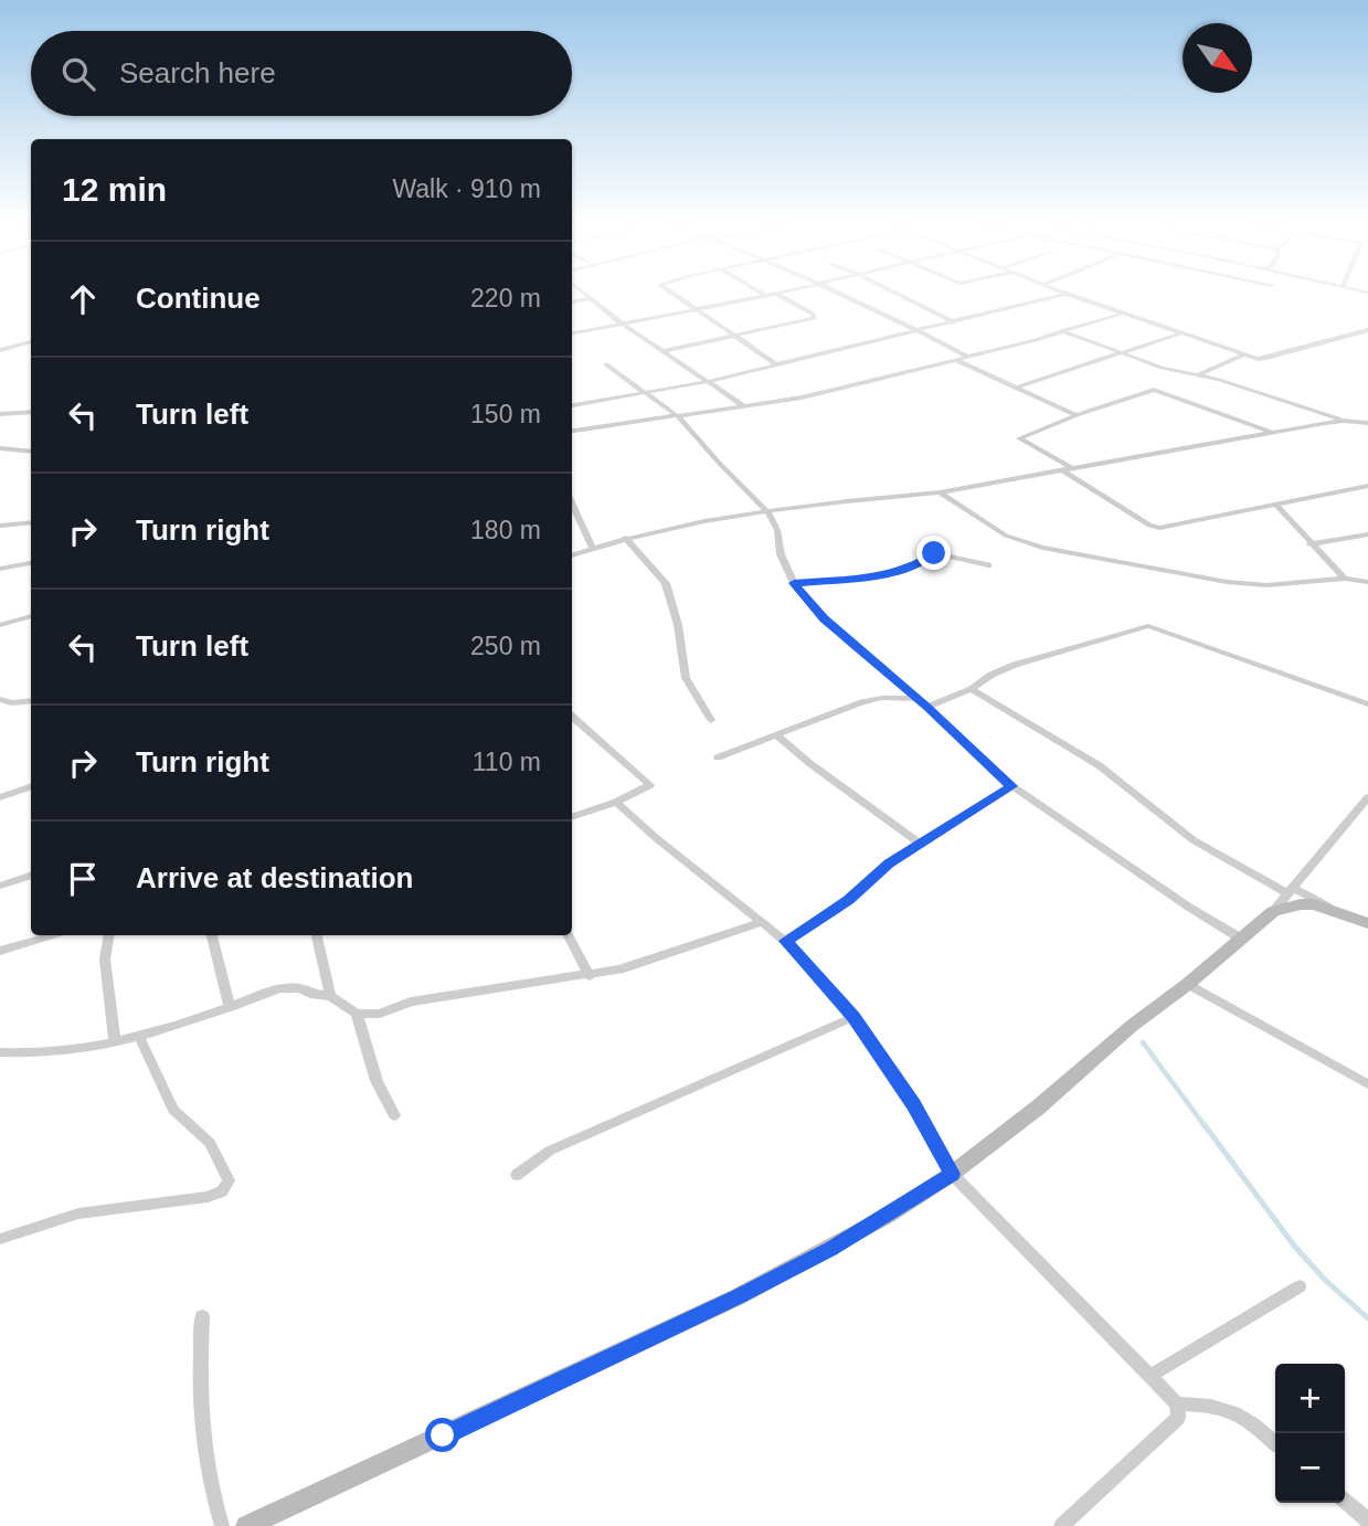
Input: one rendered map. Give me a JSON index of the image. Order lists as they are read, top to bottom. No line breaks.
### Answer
{"north":"bottom right","page":{"search":"Search here","heading":["12 min","Walk · 910 m"],"list":[["Continue","220 m"],["Turn left","150 m"],["Turn right","180 m"],["Turn left","250 m"],["Turn right","110 m"],"Arrive at destination"],"map_buttons":["+","−"]}}
